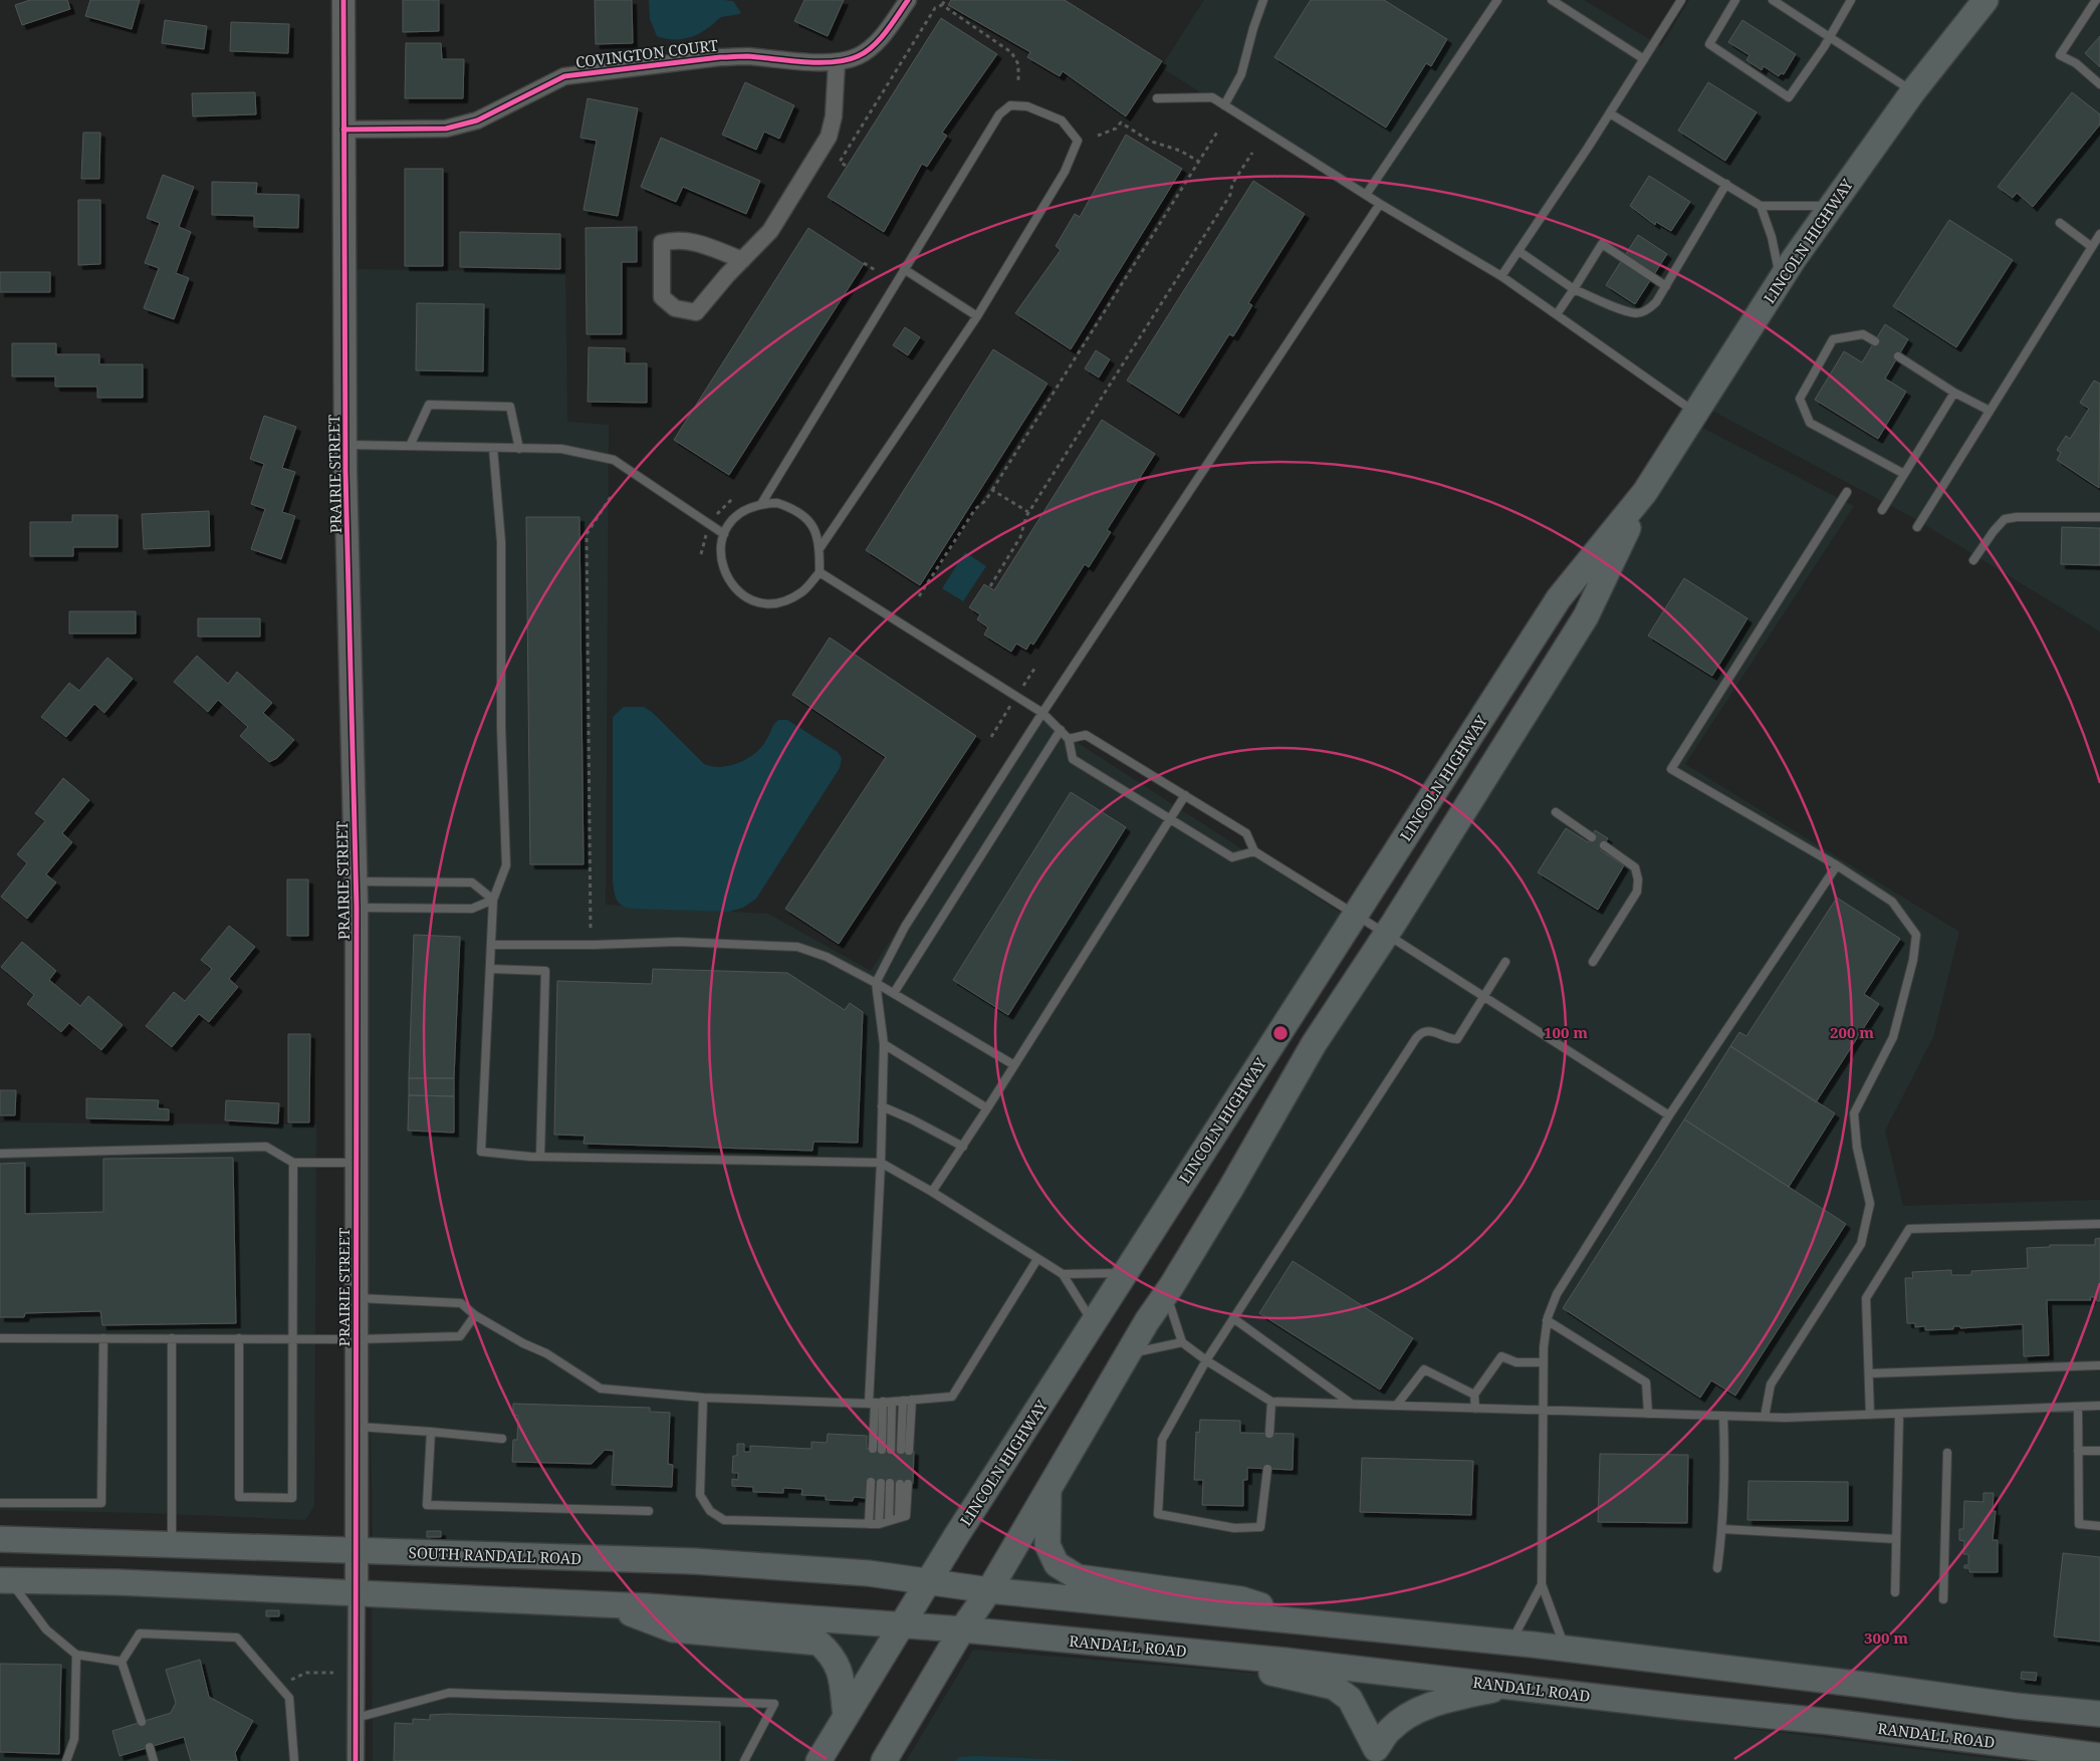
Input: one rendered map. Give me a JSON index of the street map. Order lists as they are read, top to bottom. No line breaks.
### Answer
{"streets":{"main road":["LINCOLN HIGHWAY","SOUTH RANDALL ROAD","RANDALL ROAD"],"street":["COVINGTON COURT","PRAIRIE STREET"]},"crossings":[["COVINGTON COURT","PRAIRIE STREET"],["LINCOLN HIGHWAY","SOUTH RANDALL ROAD"],["LINCOLN HIGHWAY","RANDALL ROAD"],["PRAIRIE STREET","SOUTH RANDALL ROAD"]],"rings":["100 m","200 m","300 m"]}
